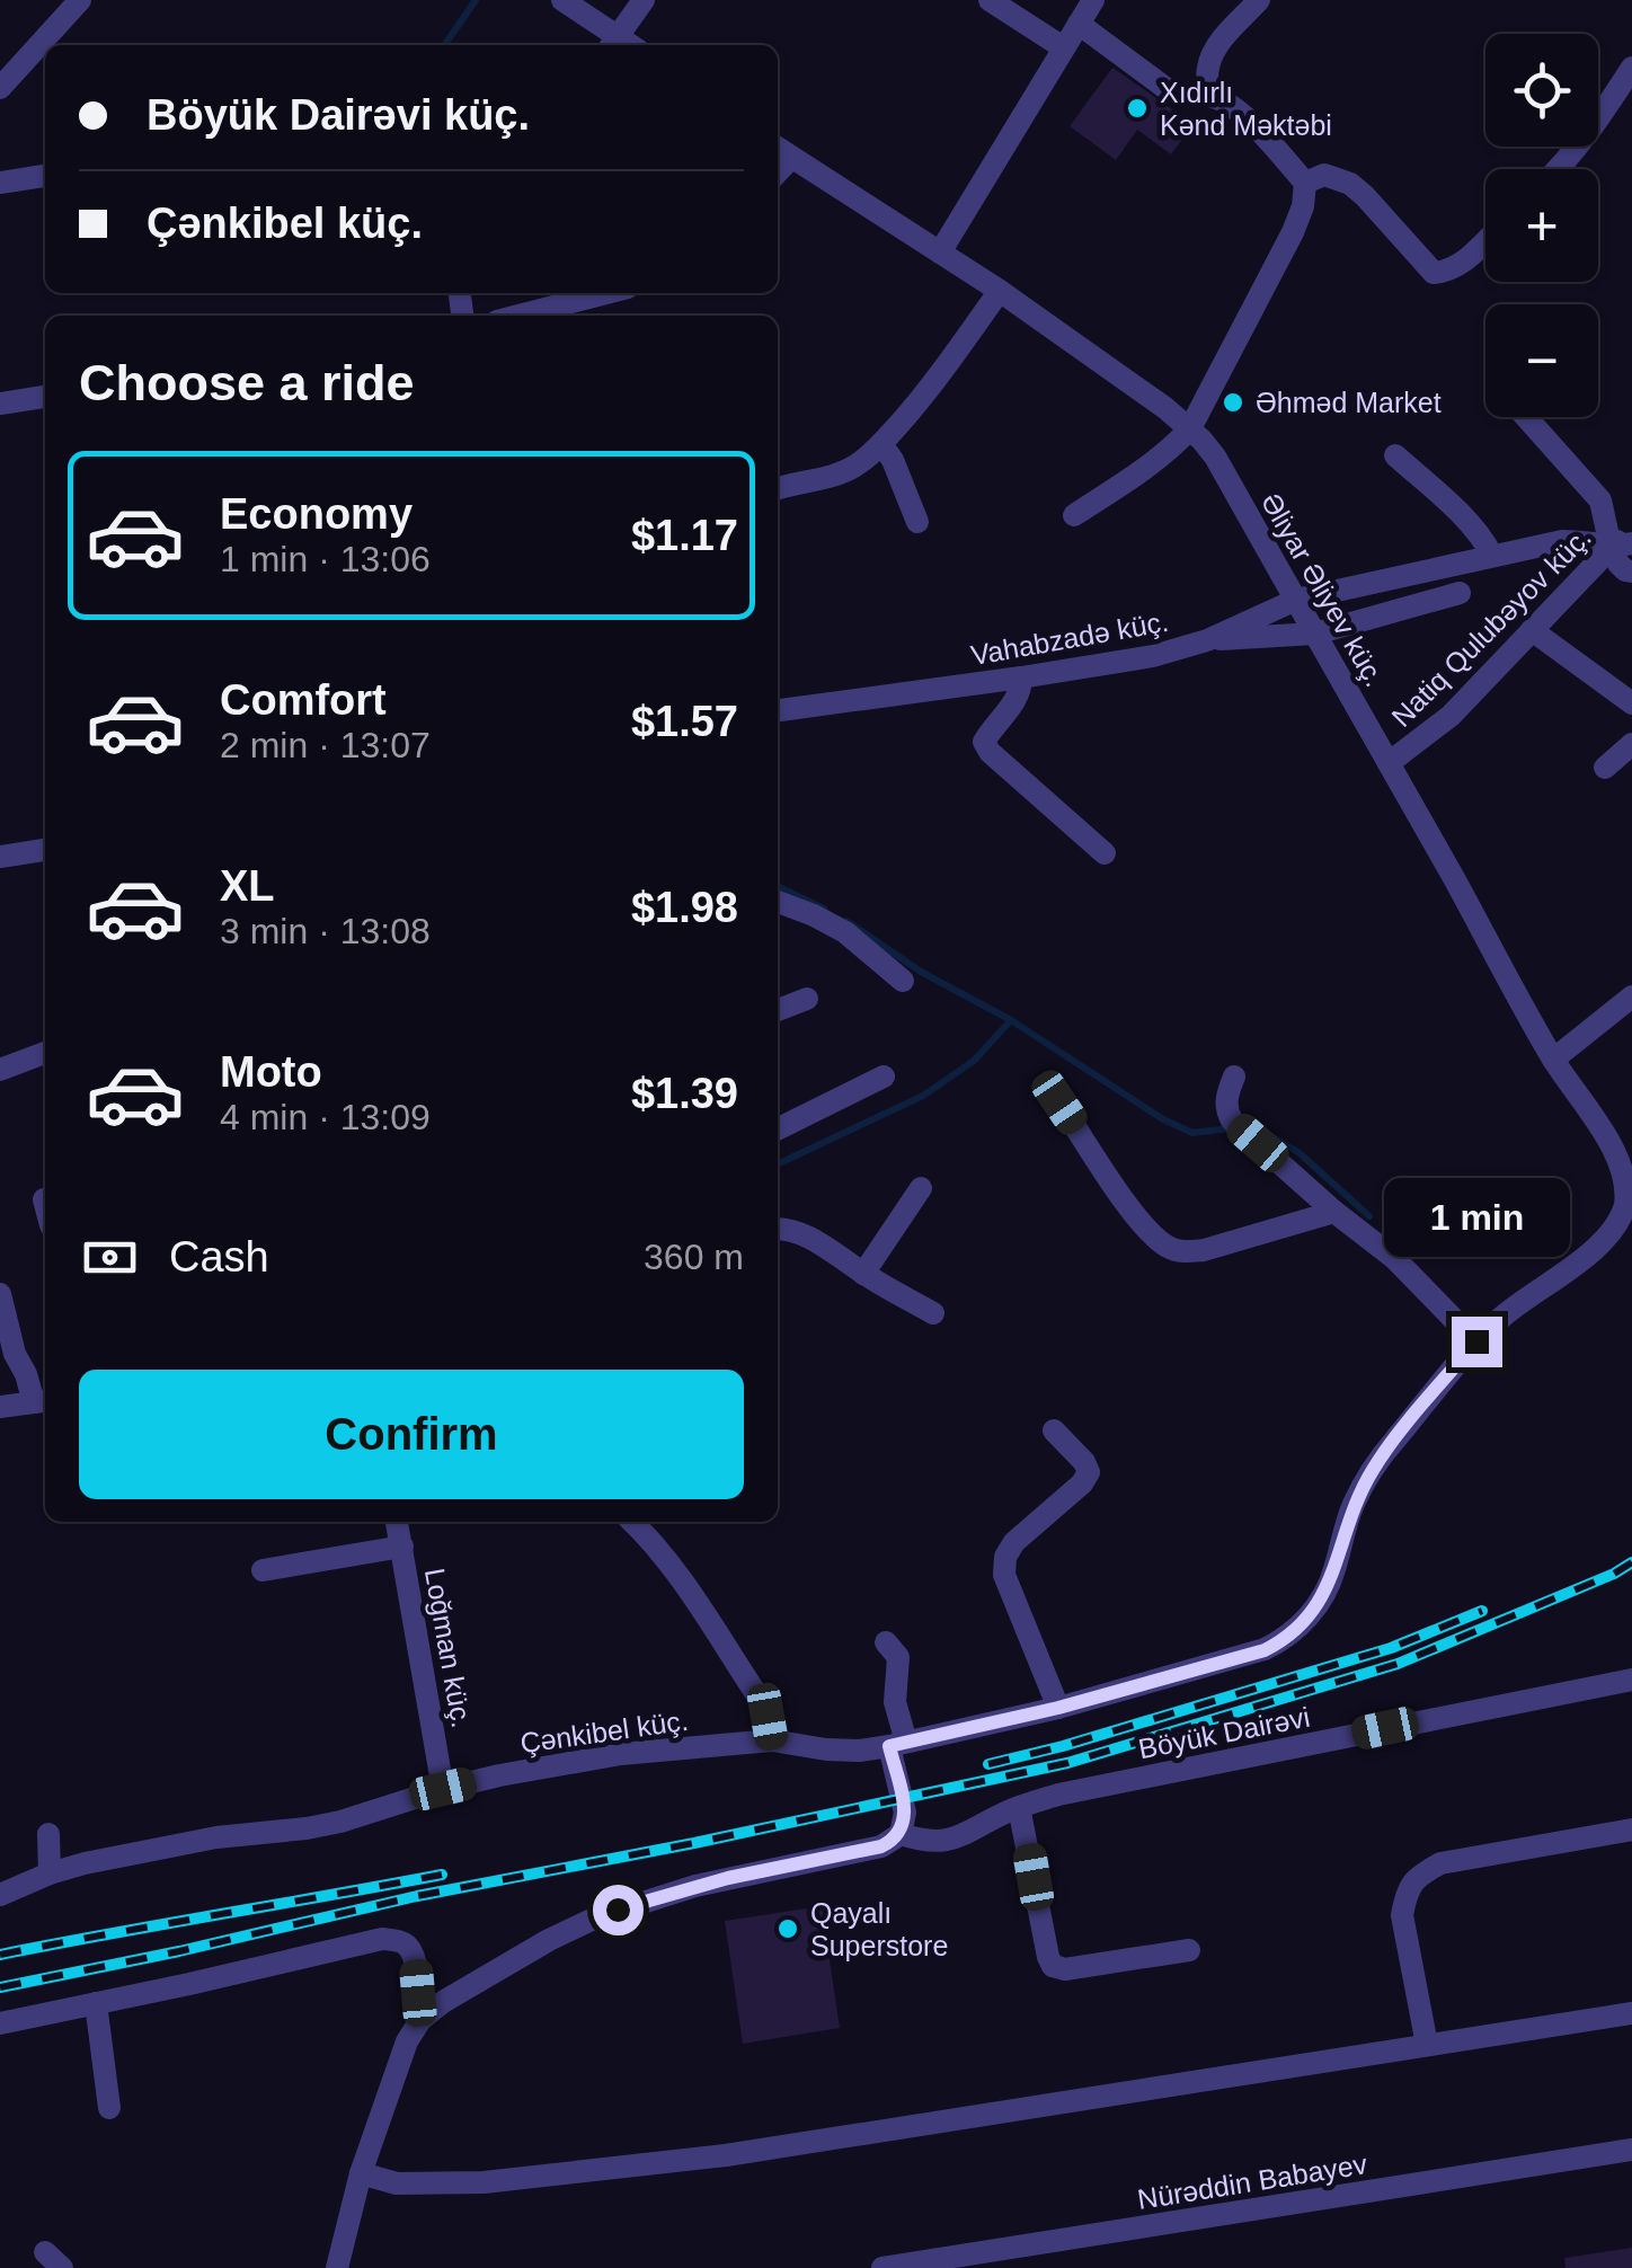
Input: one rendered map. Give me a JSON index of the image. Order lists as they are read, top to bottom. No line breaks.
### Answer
{"streets":{"street":["Əliyar Əliyev küç.","Natiq Qulubəyov küç.","Vahabzadə küç.","Loğman küç.","Çənkibel küç.","Böyük Dairəvi","Nürəddin Babayev"]},"crossings":[["Əliyar Əliyev küç.","Natiq Qulubəyov küç."],["Əliyar Əliyev küç.","Vahabzadə küç."],["Əliyar Əliyev küç.","Çənkibel küç."],["Natiq Qulubəyov küç.","Vahabzadə küç."],["Loğman küç.","Çənkibel küç."]],"places":["Xıdırlı Kənd Məktəbi","Əhməd Market","Qayalı Superstore"],"page":{"map_buttons":["+","−"],"banner":["Böyük Dairəvi küç.","Çənkibel küç."],"heading":"Choose a ride","list":[{"name":"Economy","note":"1 min · 13:06","value":"$1.17"},{"name":"Comfort","note":"2 min · 13:07","value":"$1.57"},{"name":"XL","note":"3 min · 13:08","value":"$1.98"},{"name":"Moto","note":"4 min · 13:09","value":"$1.39"}],"bubble":"1 min","pay":["Cash","360 m"],"buttons":"Confirm"}}
